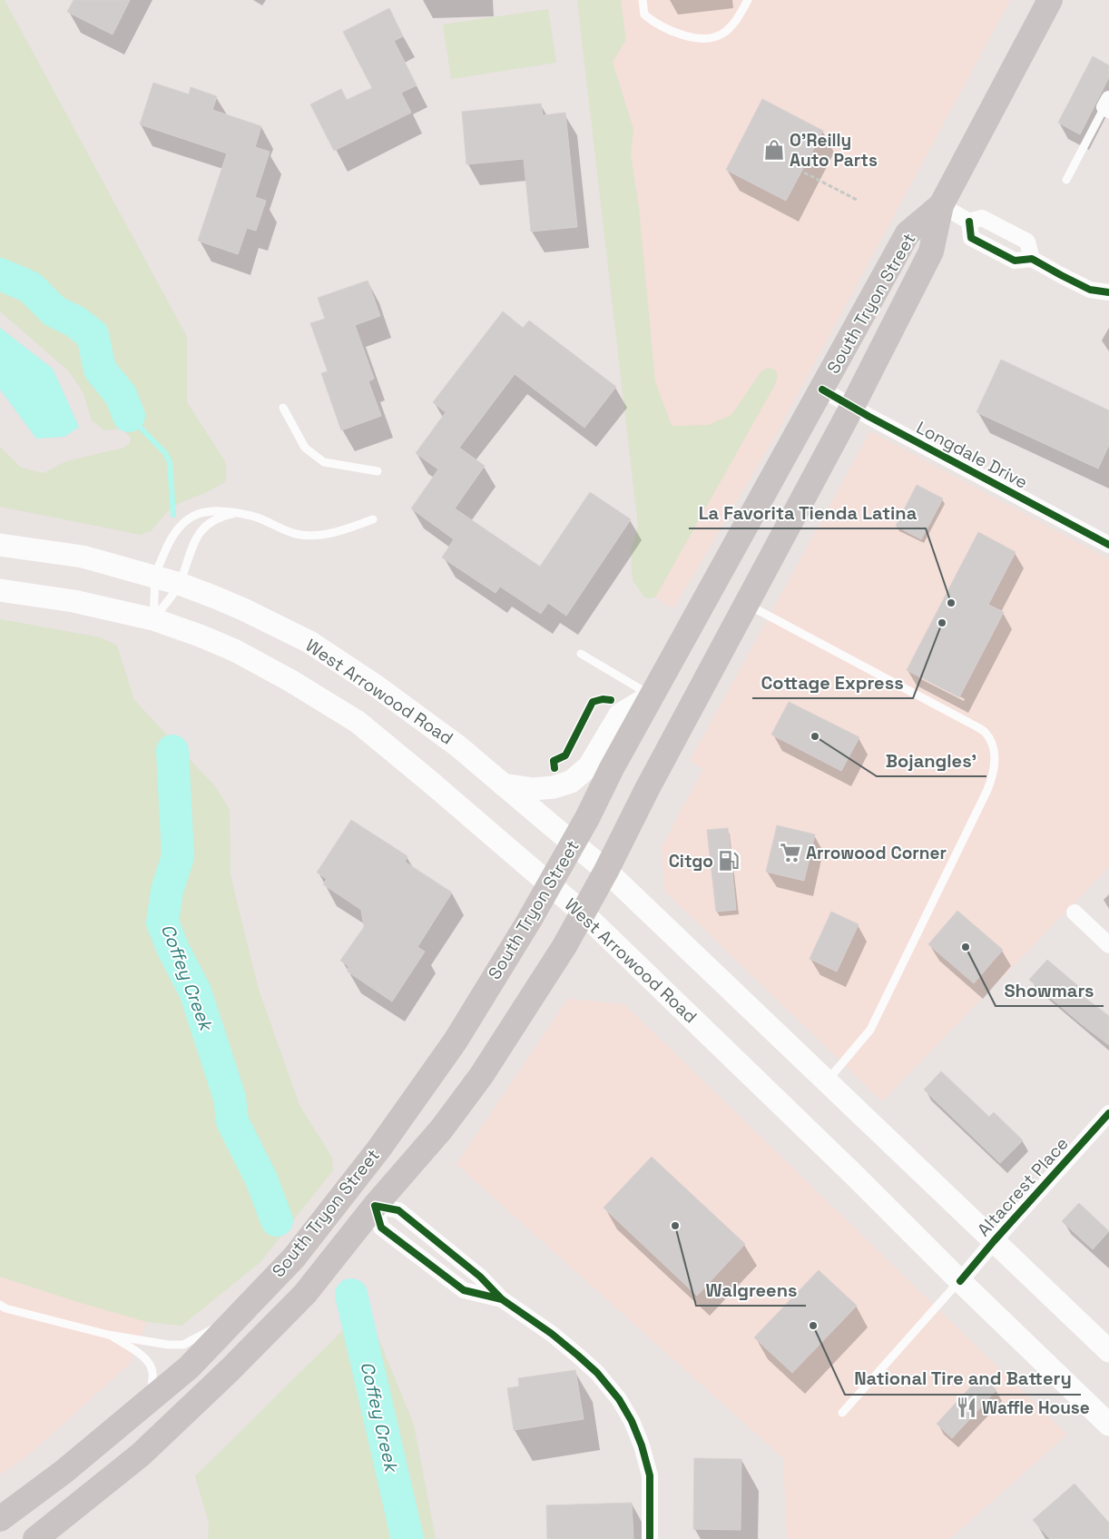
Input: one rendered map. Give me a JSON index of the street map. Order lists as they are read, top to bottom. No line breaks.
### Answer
{"streets":{"main road":["South Tryon Street","West Arrowood Road"],"street":["Longdale Drive","Altacrest Place"]},"crossings":[["South Tryon Street","Longdale Drive"],["South Tryon Street","West Arrowood Road"],["West Arrowood Road","Altacrest Place"]],"water":["Coffey Creek"],"places":{"shop":["O'Reilly Auto Parts"],"other":["La Favorita Tienda Latina","Cottage Express","Bojangles'","Showmars","Walgreens","National Tire and Battery"],"supermarket":["Arrowood Corner"],"fuel station":["Citgo"],"restaurant":["Waffle House"]}}
